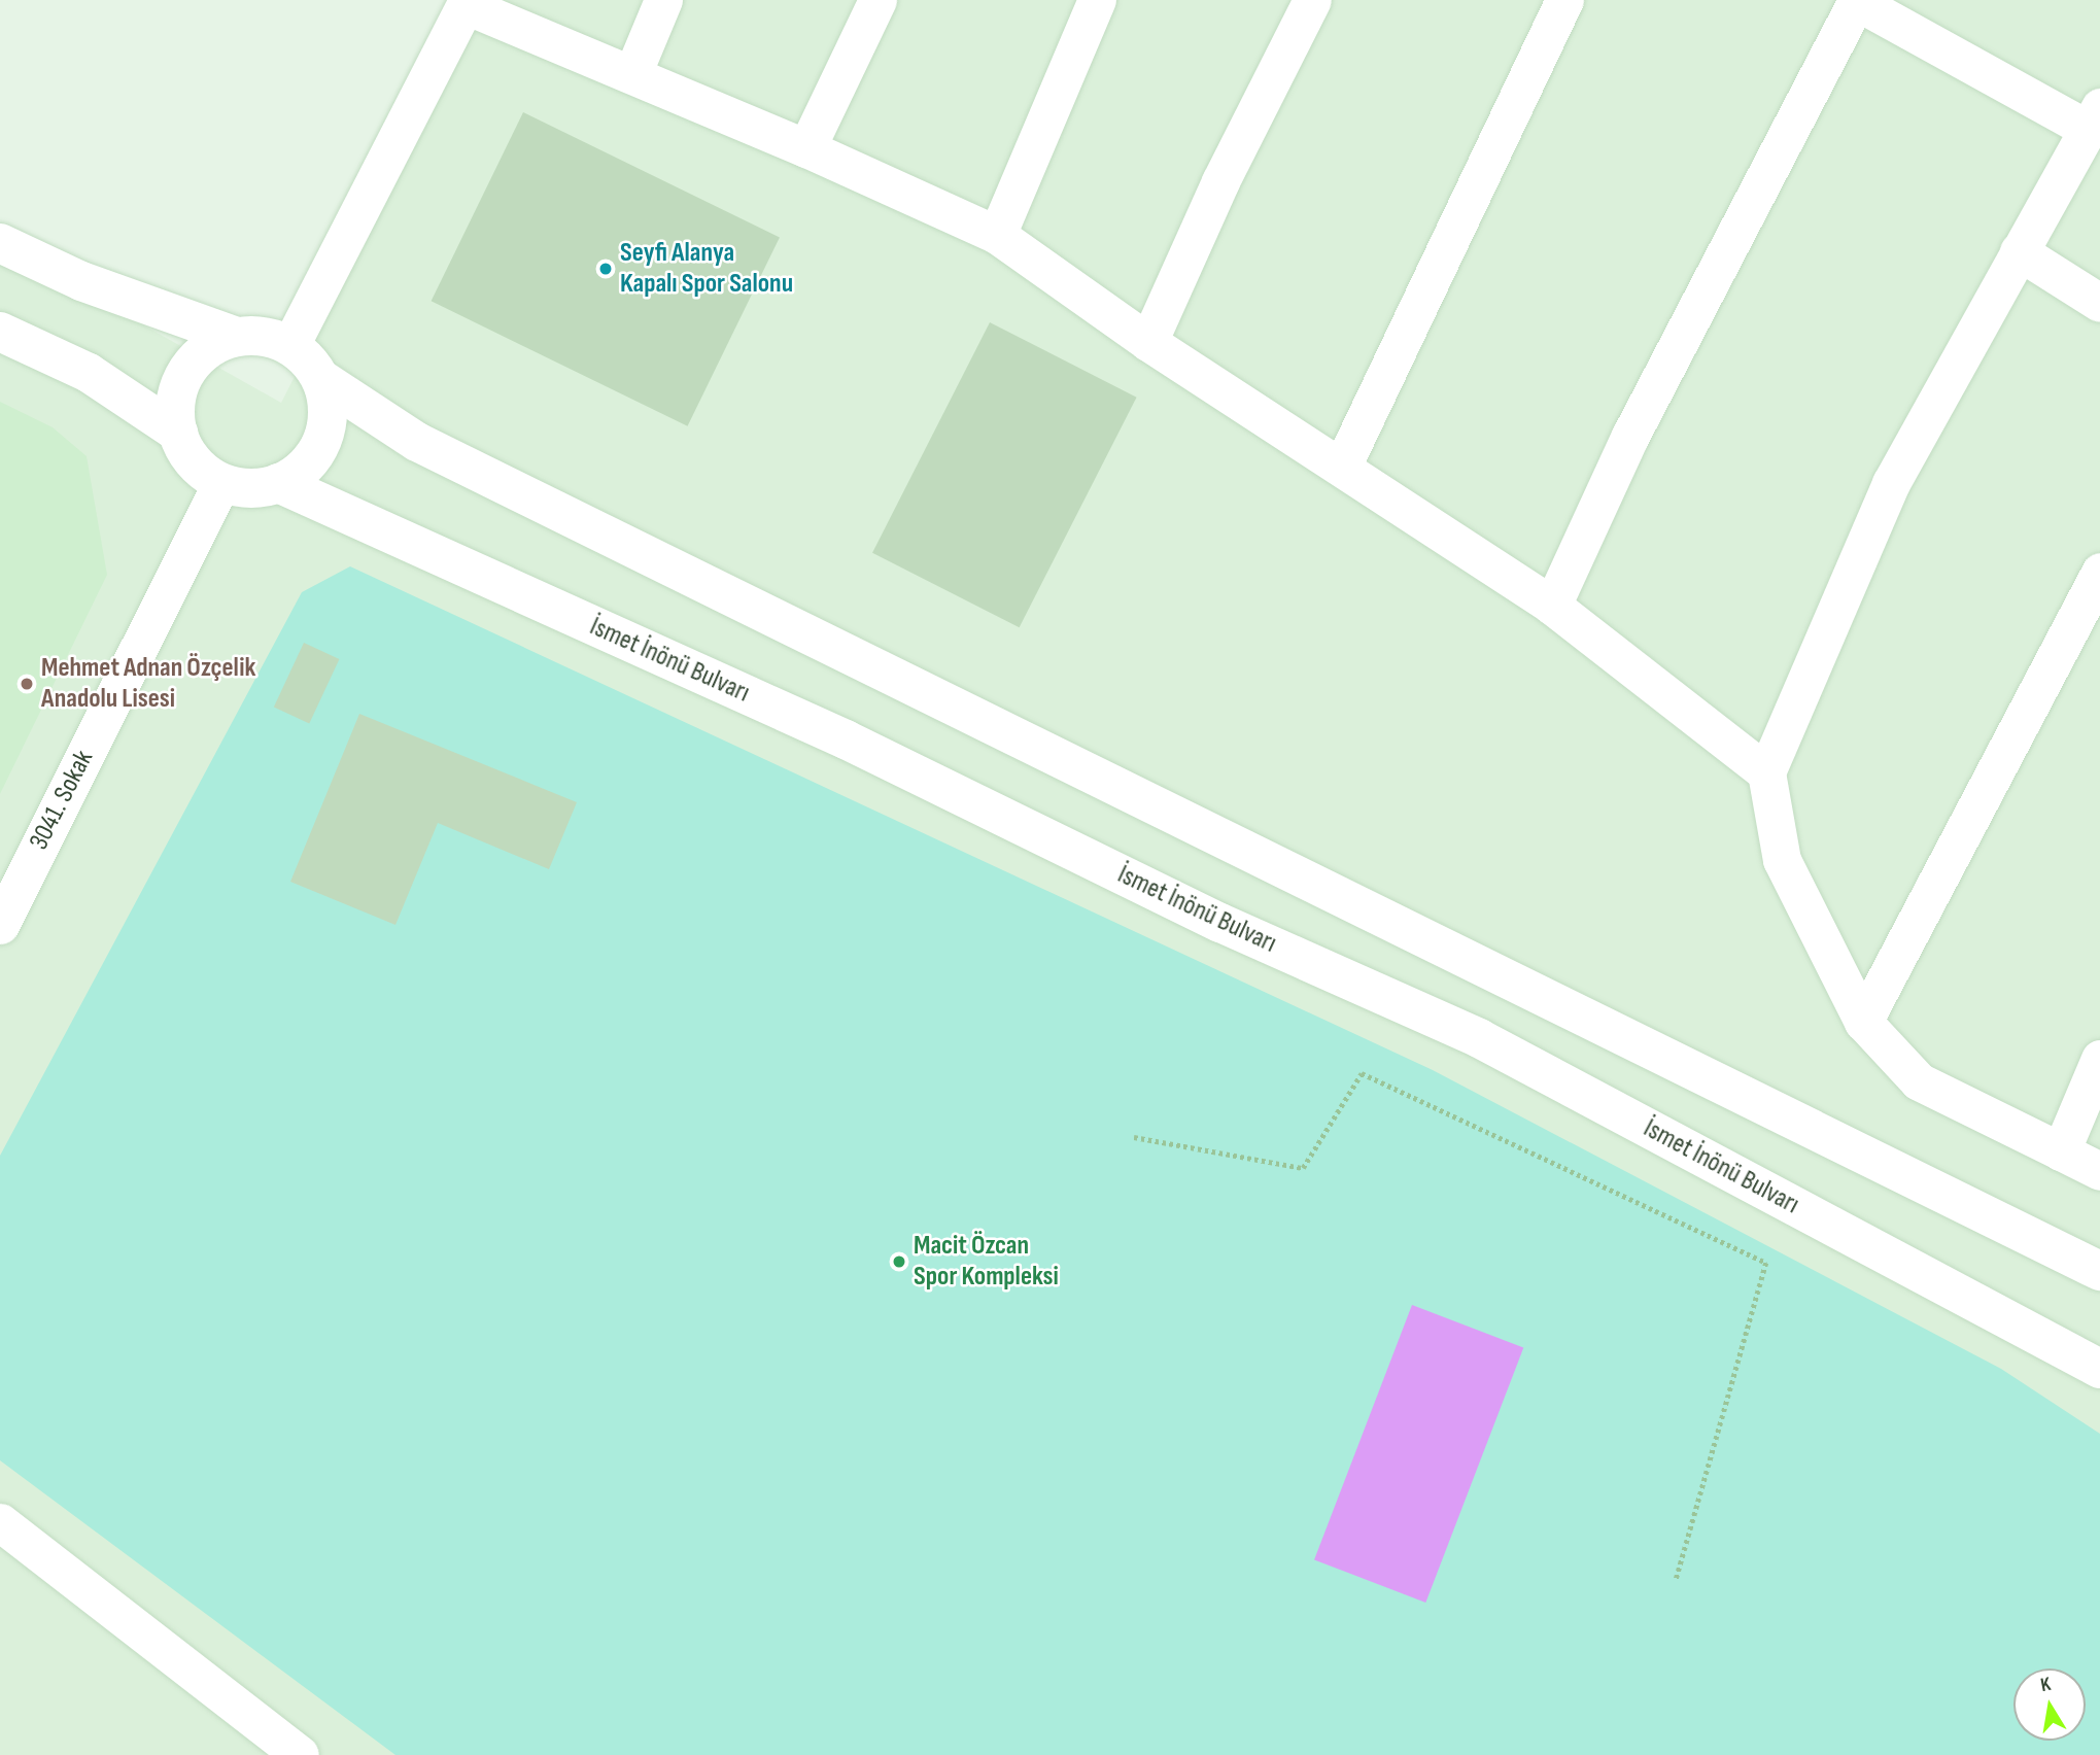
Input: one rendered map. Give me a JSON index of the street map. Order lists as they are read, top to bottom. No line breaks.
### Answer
{"streets":{"street":["İsmet İnönü Bulvarı","3041. Sokak"]},"crossings":[["İsmet İnönü Bulvarı","3041. Sokak"]],"places":["Seyfi Alanya Kapalı Spor Salonu","Mehmet Adnan Özçelik Anadolu Lisesi","Macit Özcan Spor Kompleksi"],"north":"top"}
